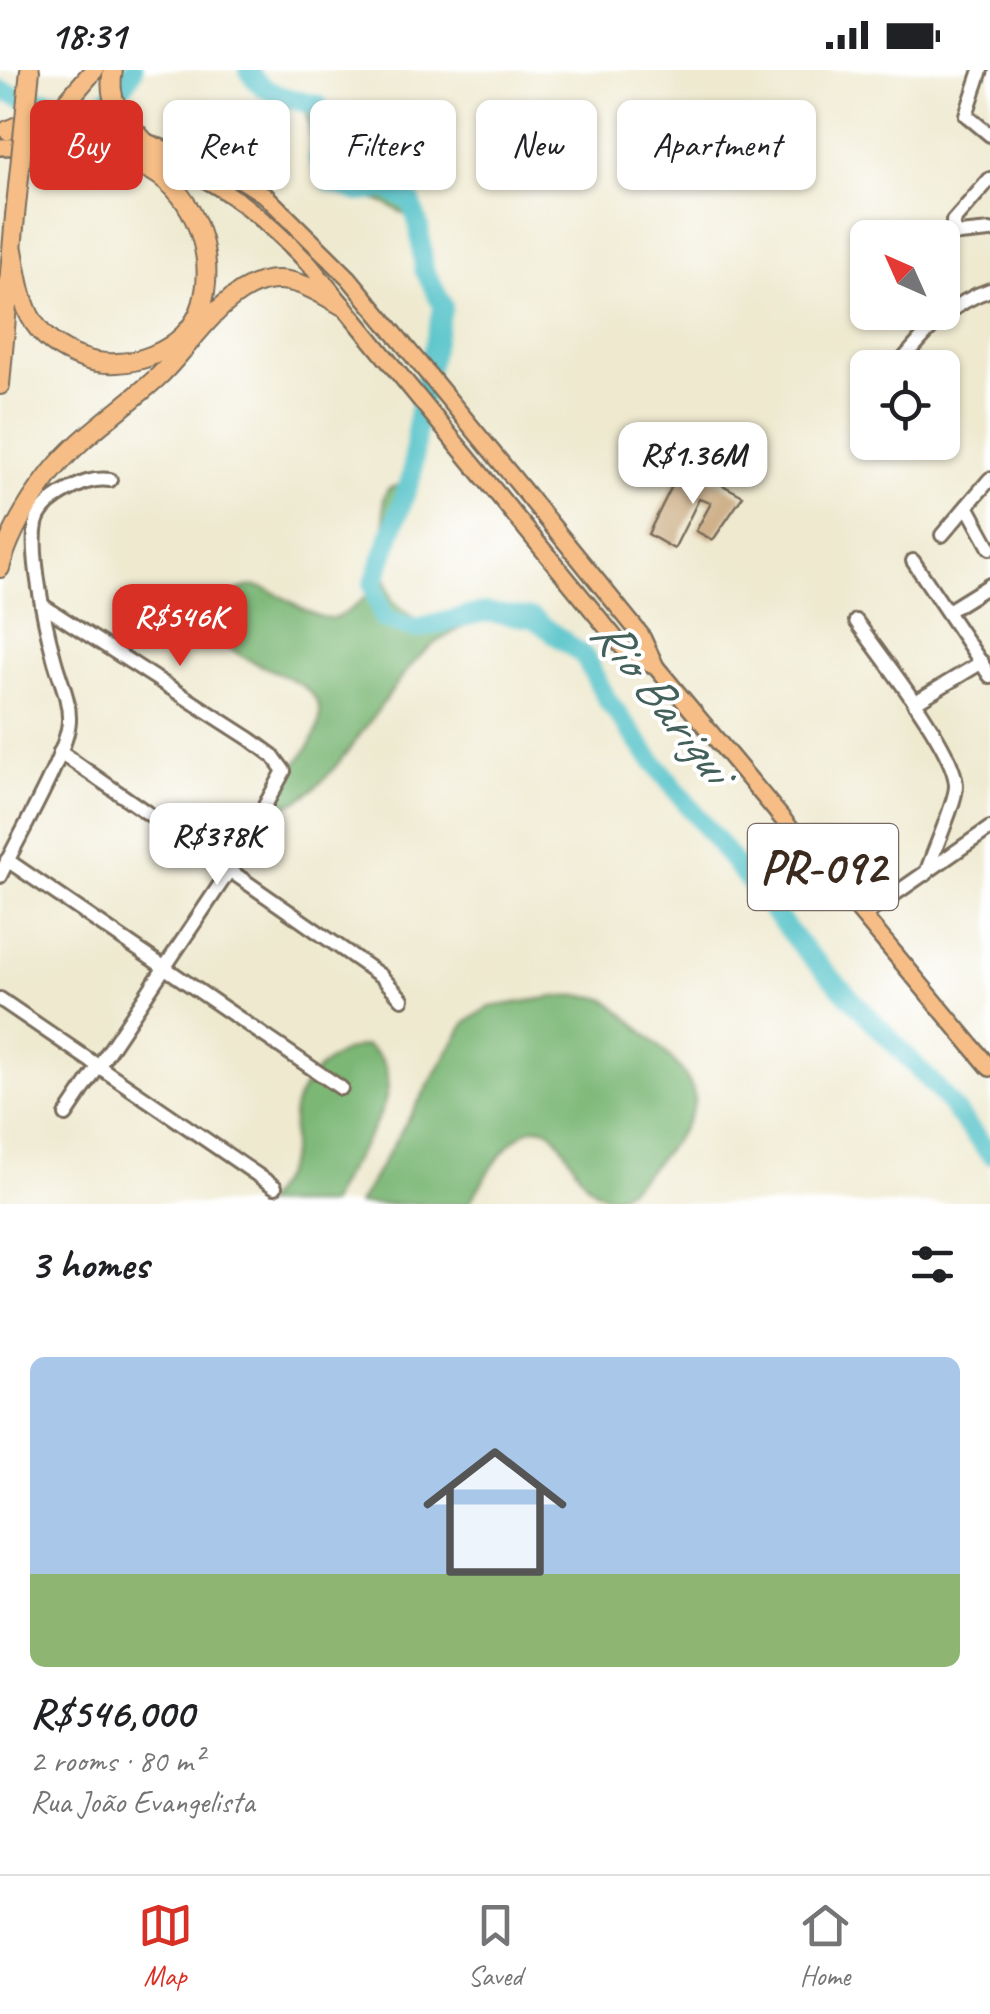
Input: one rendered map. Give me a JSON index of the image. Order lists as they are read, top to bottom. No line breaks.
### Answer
{"streets":{"main road":["PR-092"]},"water":["Rio Barigui"],"north":"top left","page":{"status":"18:31","chip":["Buy","Rent","Filters","New","Apartment"],"price":["R$1.36M","R$546K","R$378K"],"heading":"3 homes","list":[{"name":"R$546,000","note":"2 rooms · 80 m² · Rua João Evangelista"}],"tabs":["Map","Saved","Home"]}}
